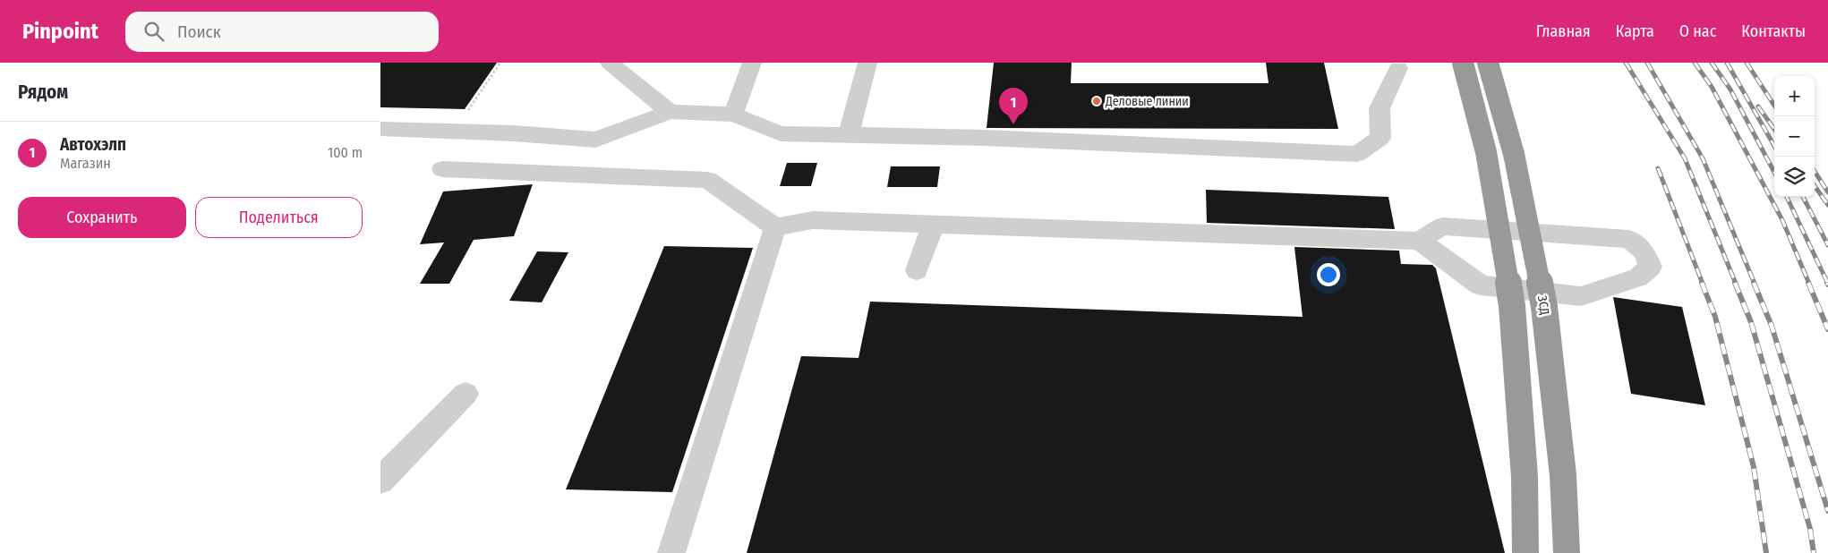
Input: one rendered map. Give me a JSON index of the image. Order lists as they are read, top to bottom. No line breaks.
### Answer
{"streets":{"highway":["ЗСД"]},"places":["Деловые линии"],"page":{"header":"Pinpoint","search":"Поиск","nav":["Главная","Карта","О нас","Контакты"],"heading":"Рядом","map_buttons":["+","−"],"pins":"1","list":[{"mark":"1","name":"Автохэлп","note":"Магазин","value":"100 m"}],"buttons":["Сохранить","Поделиться"]}}
